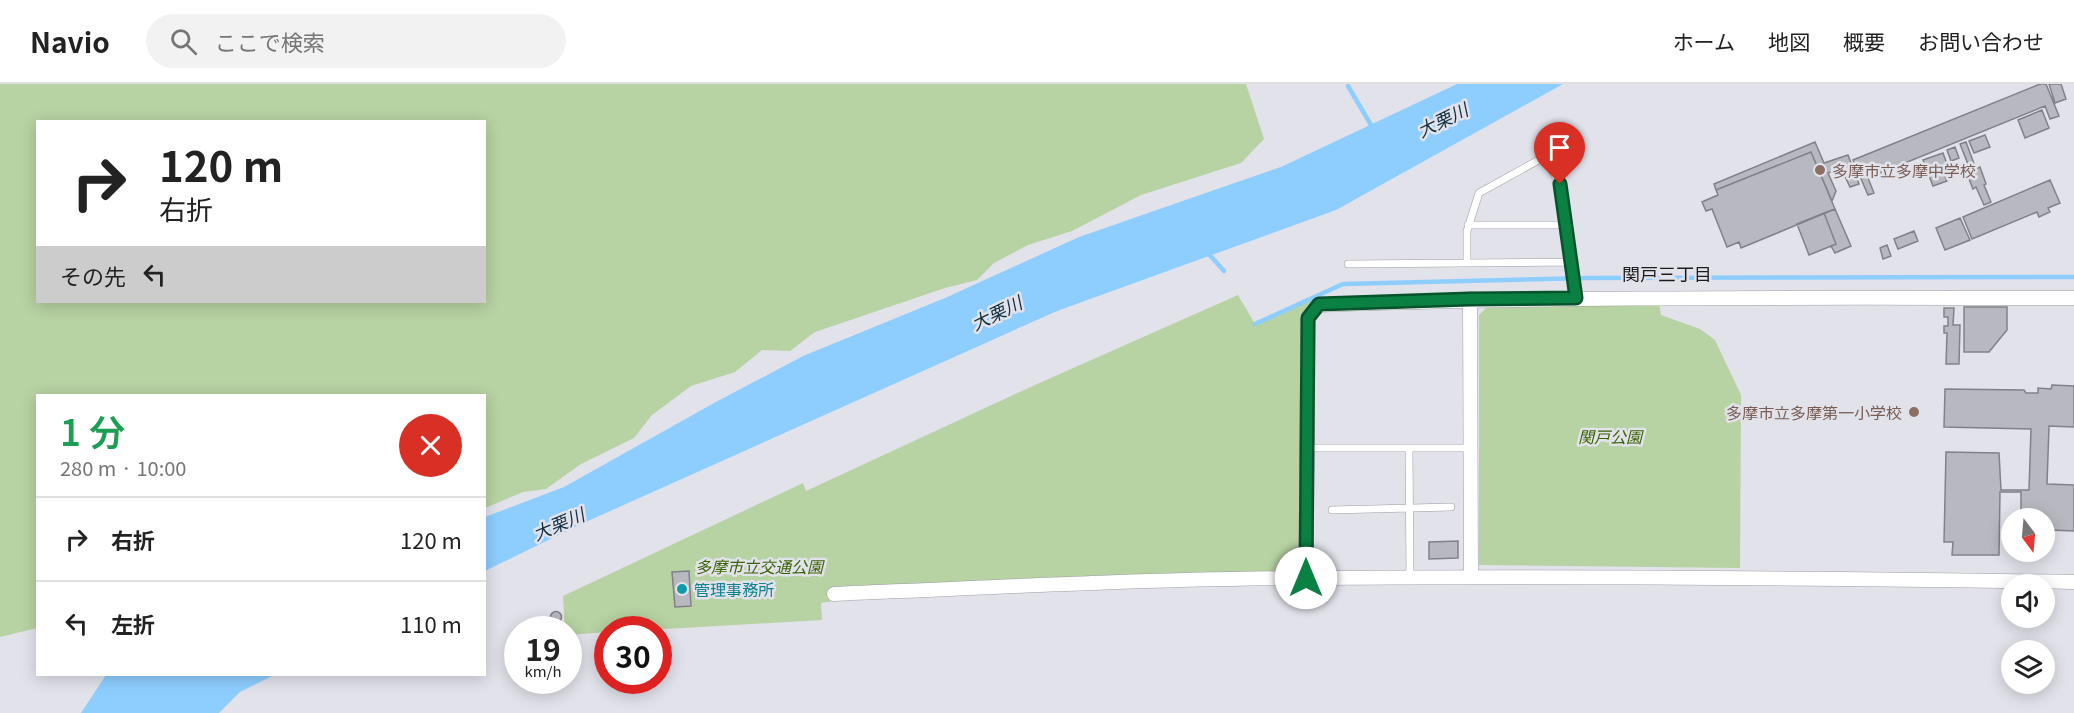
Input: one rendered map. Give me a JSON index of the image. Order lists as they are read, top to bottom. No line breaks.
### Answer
{"districts":["関戸三丁目"],"water":["大栗川"],"parks":["関戸公園","多摩市立交通公園"],"places":["多摩市立多摩中学校","多摩市立多摩第一小学校","管理事務所"],"north":"bottom","page":{"header":"Navio","search":"ここで検索","nav":["ホーム","地図","概要","お問い合わせ"],"turn":["120 m","右折"],"then":"その先","heading":["1 分","280 m · 10:00"],"list":[{"name":"右折","value":"120 m"},{"name":"左折","value":"110 m"}],"speed":"19 km/h","limit":"30"}}
